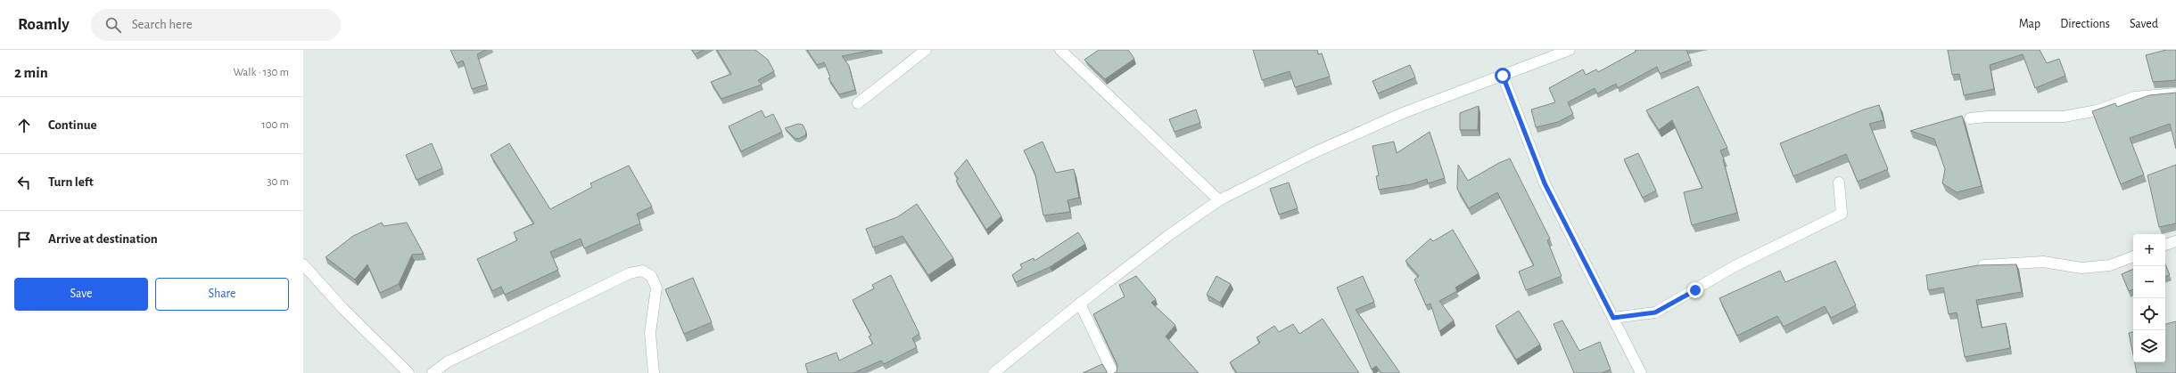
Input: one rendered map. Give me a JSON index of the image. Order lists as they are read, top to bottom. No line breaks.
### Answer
{"page":{"header":"Roamly","search":"Search here","nav":["Map","Directions","Saved"],"heading":["2 min","Walk · 130 m"],"list":[["Continue","100 m"],["Turn left","30 m"],"Arrive at destination"],"map_buttons":["+","−"],"buttons":["Save","Share"]}}
